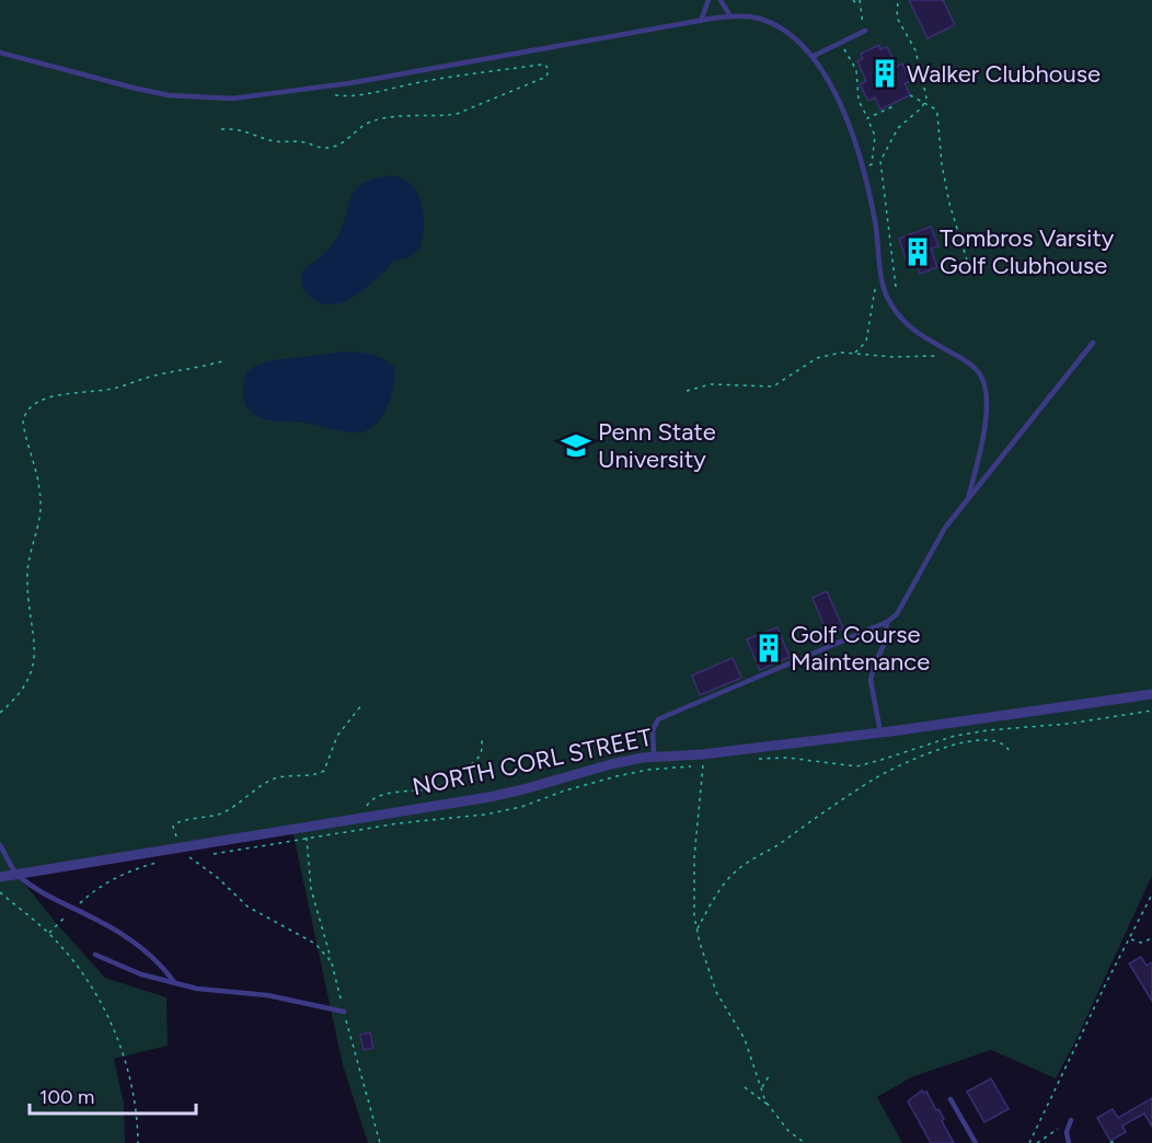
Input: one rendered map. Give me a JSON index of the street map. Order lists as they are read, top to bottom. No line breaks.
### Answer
{"streets":{"street":["NORTH CORL STREET"]},"places":{"building":["Walker Clubhouse","Tombros Varsity Golf Clubhouse","Golf Course Maintenance"],"school or university":["Penn State University"]},"scale_bar":"100 m"}
